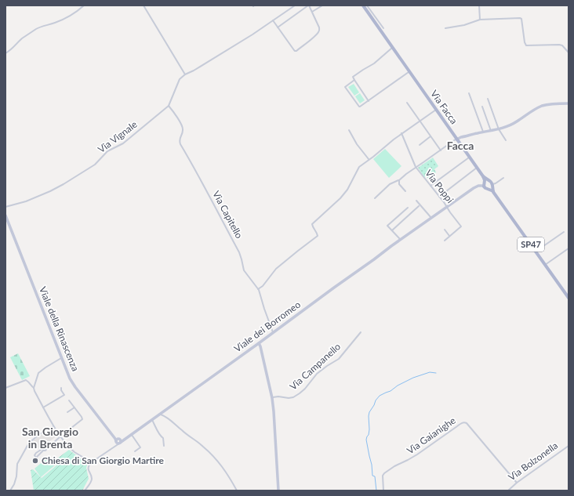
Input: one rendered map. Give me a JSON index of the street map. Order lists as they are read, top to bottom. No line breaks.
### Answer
{"streets":{"main road":["Via Facca","SP47","Viale dei Borromeo","Viale della Rinascenza"],"street":["Via Vignale","Via Poppi","Via Capitello","Via Campanello","Via Gaianighe","Via Bolzonella"]},"crossings":[["Via Facca","SP47"],["Via Vignale","Via Capitello"],["Via Capitello","Viale dei Borromeo"],["Viale dei Borromeo","Viale della Rinascenza"],["Via Gaianighe","Via Bolzonella"]],"districts":["Facca","San Giorgio in Brenta"],"places":["Chiesa di San Giorgio Martire"]}
